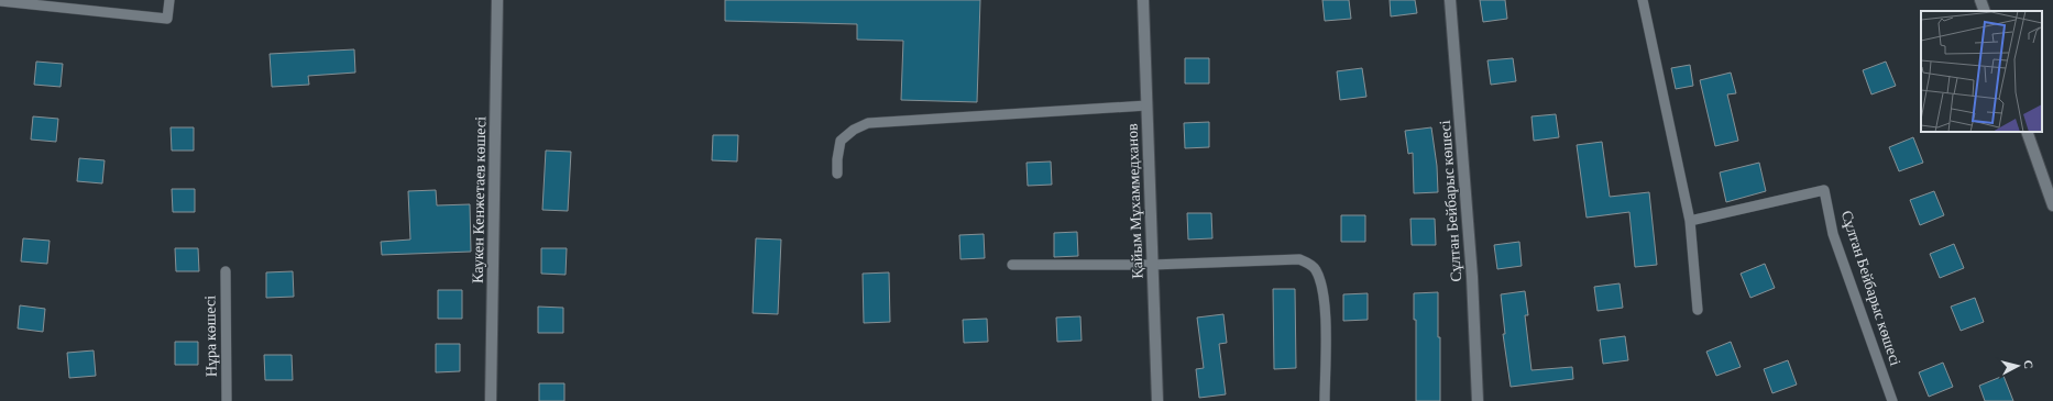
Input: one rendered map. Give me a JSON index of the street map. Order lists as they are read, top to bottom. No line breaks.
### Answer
{"streets":{"street":["Каукен Кенжетаев көшесі","Қайым Мұхаммедханов","Сұлтан Бейбарыс көшесі"],"lane":["Нұра көшесі"]},"north":"right"}
